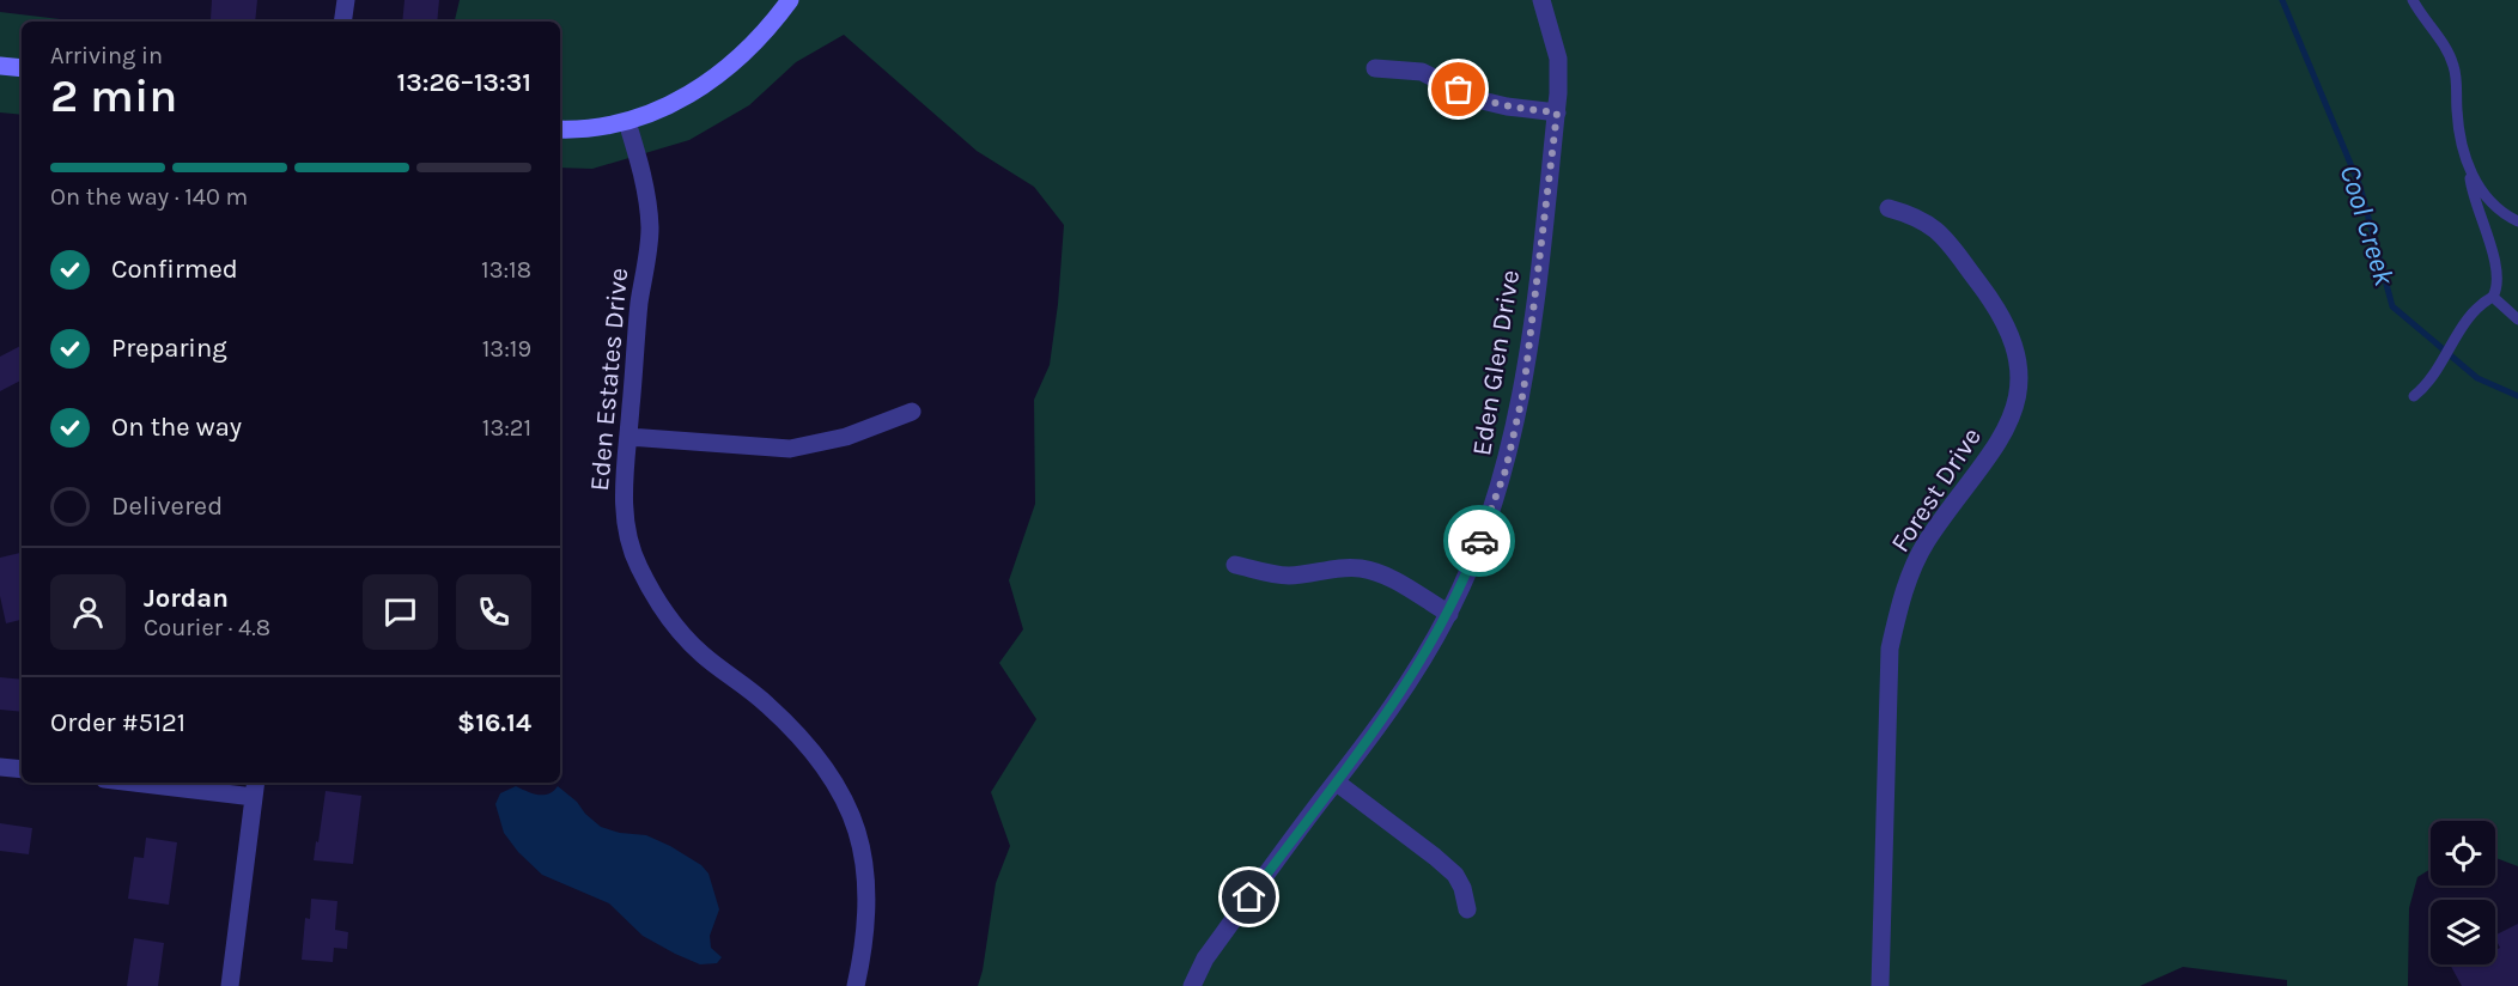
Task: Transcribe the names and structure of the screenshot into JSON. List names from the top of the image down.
{
  "streets": {
    "street": ["Eden Glen Drive", "Eden Estates Drive", "Forest Drive"]
  },
  "water": ["Cool Creek"],
  "page": {
    "heading": ["2 min", "Arriving in", "13:26–13:31"],
    "panel": [
      "Jordan",
      "Courier · 4.8",
      "Order #5121",
      "$16.14"
    ],
    "bar": "On the way · 140 m",
    "list": [
      ["Confirmed", "13:18"],
      ["Preparing", "13:19"],
      ["On the way", "13:21"],
      "Delivered"
    ]
  }
}
